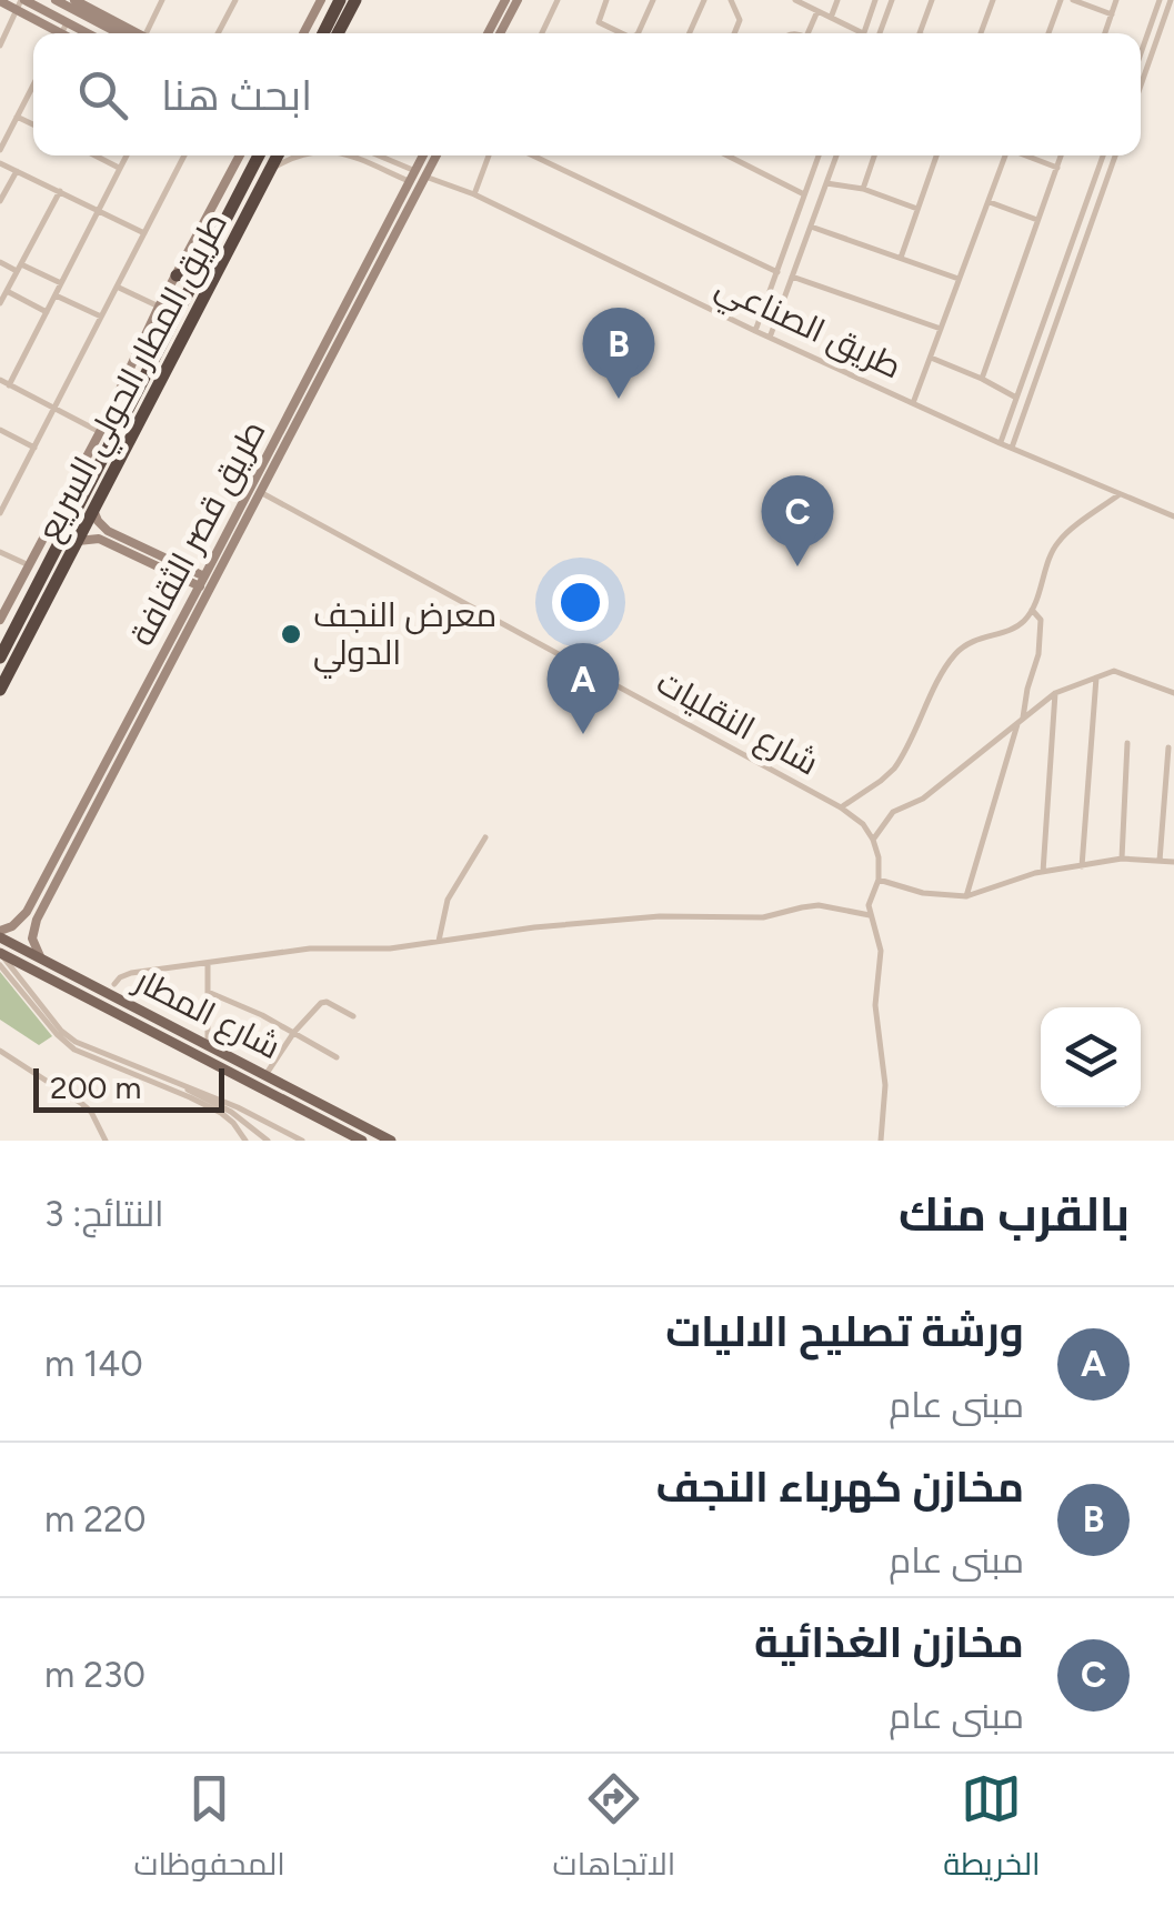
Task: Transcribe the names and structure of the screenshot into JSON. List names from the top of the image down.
{
  "streets": {
    "highway": ["طريق المطار الحولي السريع"],
    "main road": ["شارع المطار"],
    "street": ["طريق الصناعي", "طريق قصر الثقافة", "شارع النقليات"]
  },
  "crossings": [
    ["طريق الصناعي", "طريق قصر الثقافة"],
    ["طريق قصر الثقافة", "شارع النقليات"],
    ["طريق قصر الثقافة", "شارع المطار"]
  ],
  "places": ["معرض النجف الدولي"],
  "scale_bar": "200 m",
  "page": {
    "search": "ابحث هنا",
    "pins": ["B", "C", "A"],
    "scale": "200 m",
    "heading": ["بالقرب منك", "النتائج: 3"],
    "list": [
      {
        "mark": "A",
        "name": "ورشة تصليح الاليات",
        "note": "مبنى عام",
        "value": "140 m"
      },
      {
        "mark": "B",
        "name": "مخازن كهرباء النجف",
        "note": "مبنى عام",
        "value": "220 m"
      },
      {
        "mark": "C",
        "name": "مخازن الغذائية",
        "note": "مبنى عام",
        "value": "230 m"
      }
    ],
    "nav": ["الخريطة", "الاتجاهات", "المحفوظات"]
  }
}
